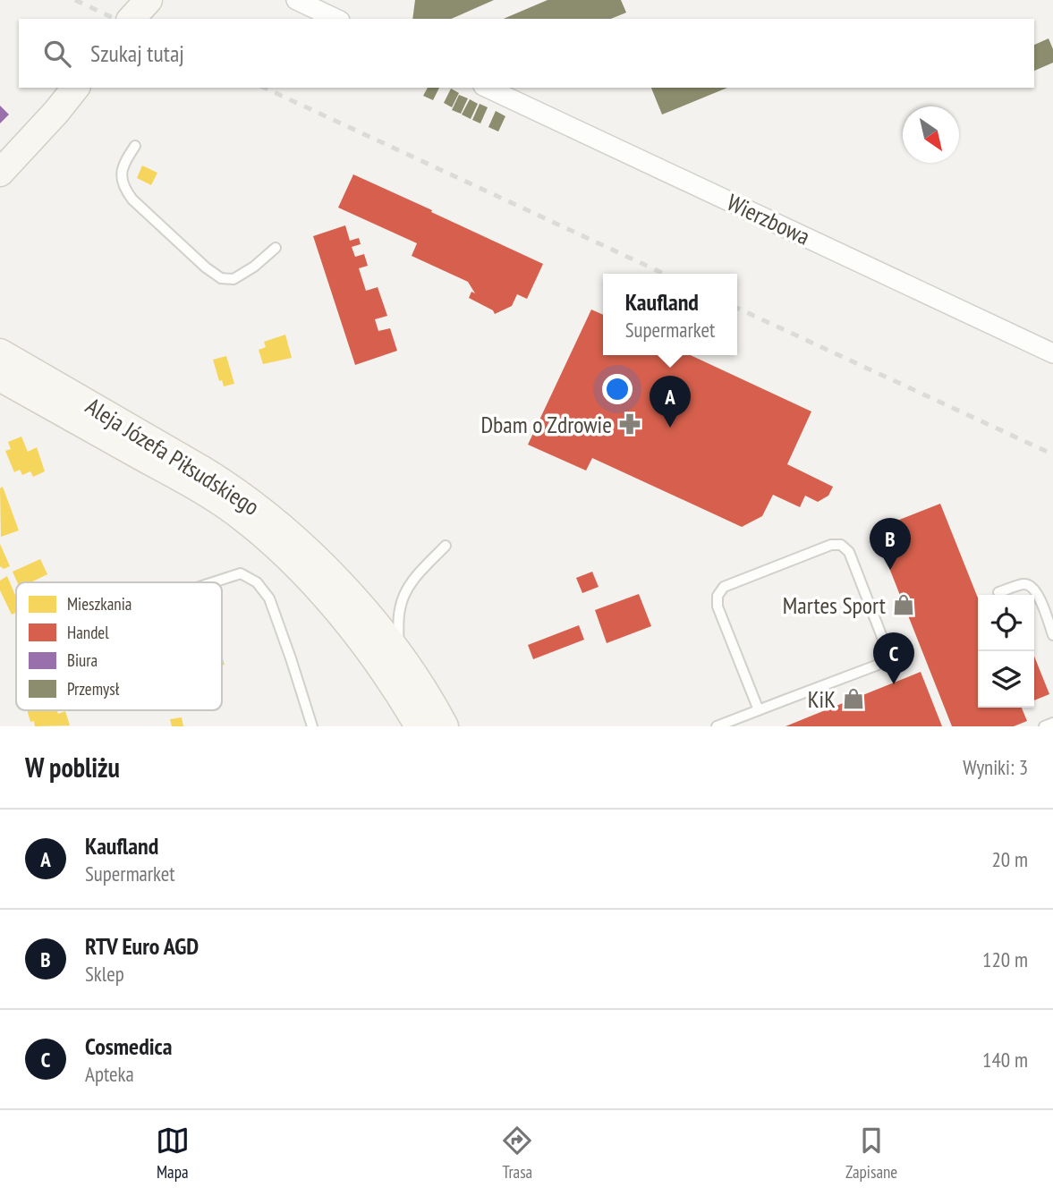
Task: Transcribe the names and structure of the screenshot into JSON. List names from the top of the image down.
{
  "streets": {
    "main road": ["Aleja Józefa Piłsudskiego"],
    "street": ["Wierzbowa"]
  },
  "places": {
    "pharmacy": ["Dbam o Zdrowie"],
    "shop": ["Martes Sport", "KiK"]
  },
  "legend": [
    "Mieszkania",
    "Handel",
    "Biura",
    "Przemysł"
  ],
  "north": "bottom right",
  "page": {
    "search": "Szukaj tutaj",
    "popup": ["Kaufland", "Supermarket"],
    "pins": ["A", "B", "C"],
    "heading": ["W pobliżu", "Wyniki: 3"],
    "list": [
      {
        "mark": "A",
        "name": "Kaufland",
        "note": "Supermarket",
        "value": "20 m"
      },
      {
        "mark": "B",
        "name": "RTV Euro AGD",
        "note": "Sklep",
        "value": "120 m"
      },
      {
        "mark": "C",
        "name": "Cosmedica",
        "note": "Apteka",
        "value": "140 m"
      }
    ],
    "nav": ["Mapa", "Trasa", "Zapisane"]
  }
}
